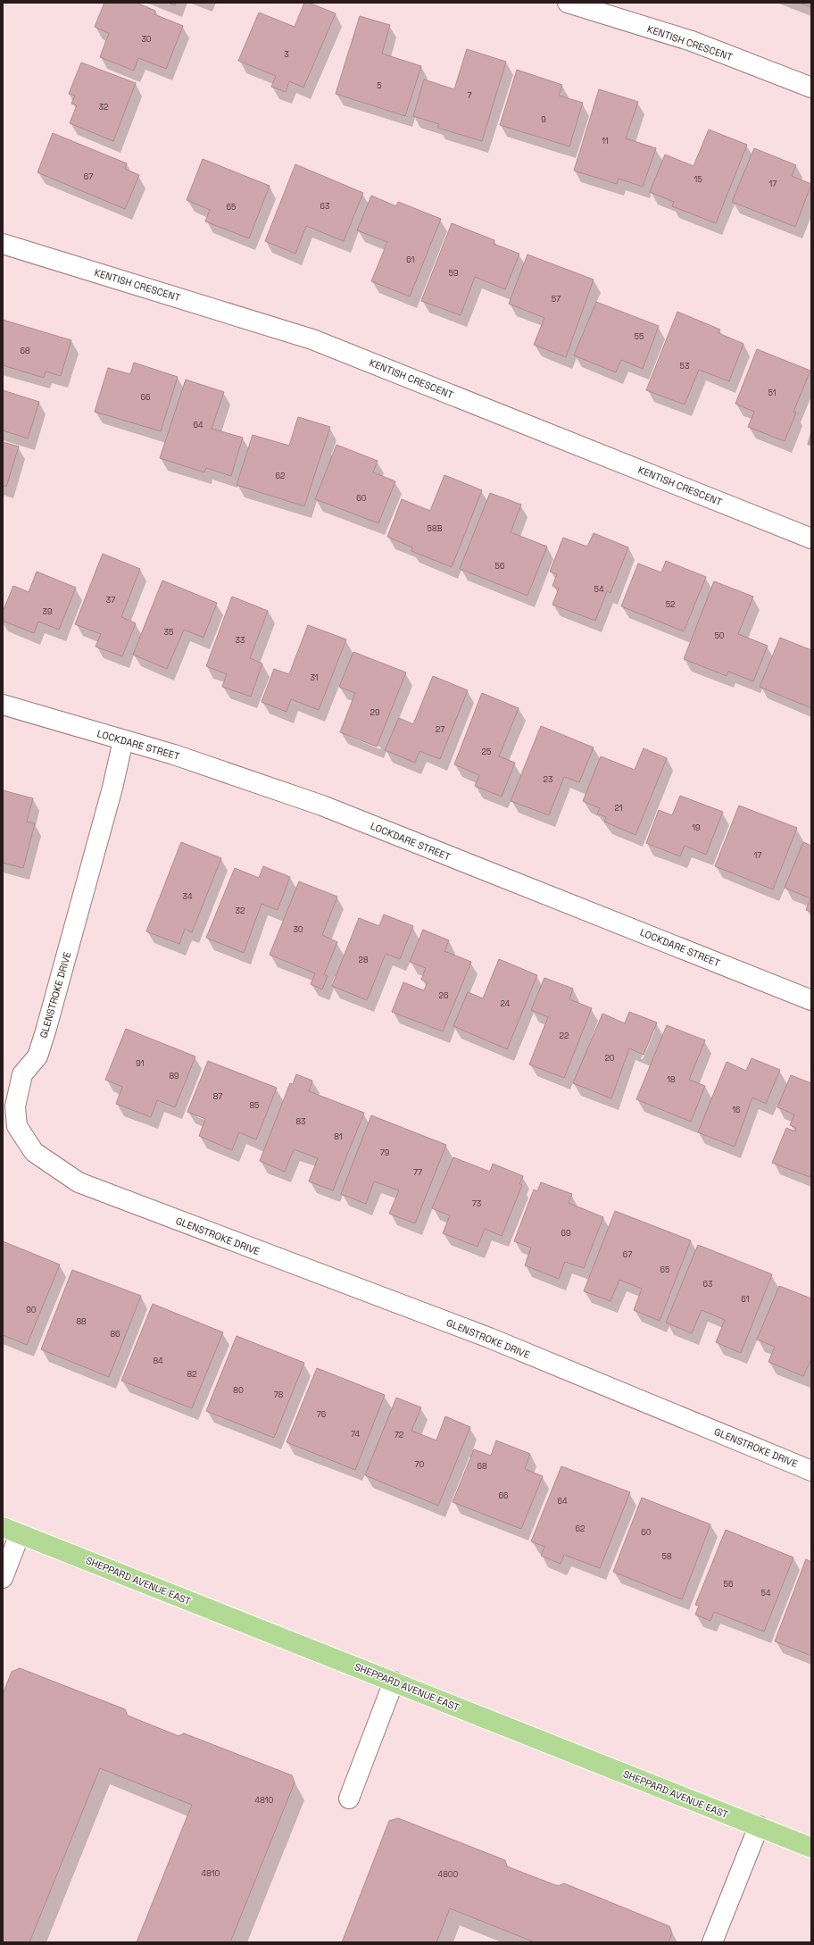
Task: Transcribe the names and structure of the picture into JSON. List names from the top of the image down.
{
  "streets": {
    "main road": ["SHEPPARD AVENUE EAST"],
    "street": ["KENTISH CRESCENT", "LOCKDARE STREET", "GLENSTROKE DRIVE"]
  },
  "crossings": [
    ["LOCKDARE STREET", "GLENSTROKE DRIVE"]
  ],
  "house_numbers": [
    "30",
    "3",
    "5",
    "7",
    "32",
    "9",
    "11",
    "67",
    "15",
    "17",
    "63",
    "65",
    "61",
    "59",
    "57",
    "55",
    "68",
    "53",
    "51",
    "66",
    "64",
    "62",
    "60",
    "58B",
    "56",
    "54",
    "37",
    "52",
    "39",
    "35",
    "50",
    "33",
    "31",
    "29",
    "27",
    "25",
    "23",
    "21",
    "19",
    "17",
    "34",
    "32",
    "30",
    "28",
    "26",
    "24",
    "22",
    "20",
    "91",
    "89",
    "18",
    "87",
    "85",
    "16",
    "83",
    "81",
    "79",
    "77",
    "73",
    "69",
    "67",
    "65",
    "63",
    "61",
    "90",
    "88",
    "86",
    "84",
    "82",
    "80",
    "78",
    "76",
    "74",
    "72",
    "70",
    "68",
    "66",
    "64",
    "62",
    "60",
    "58",
    "56",
    "54",
    "4810",
    "4810",
    "4800"
  ]
}
